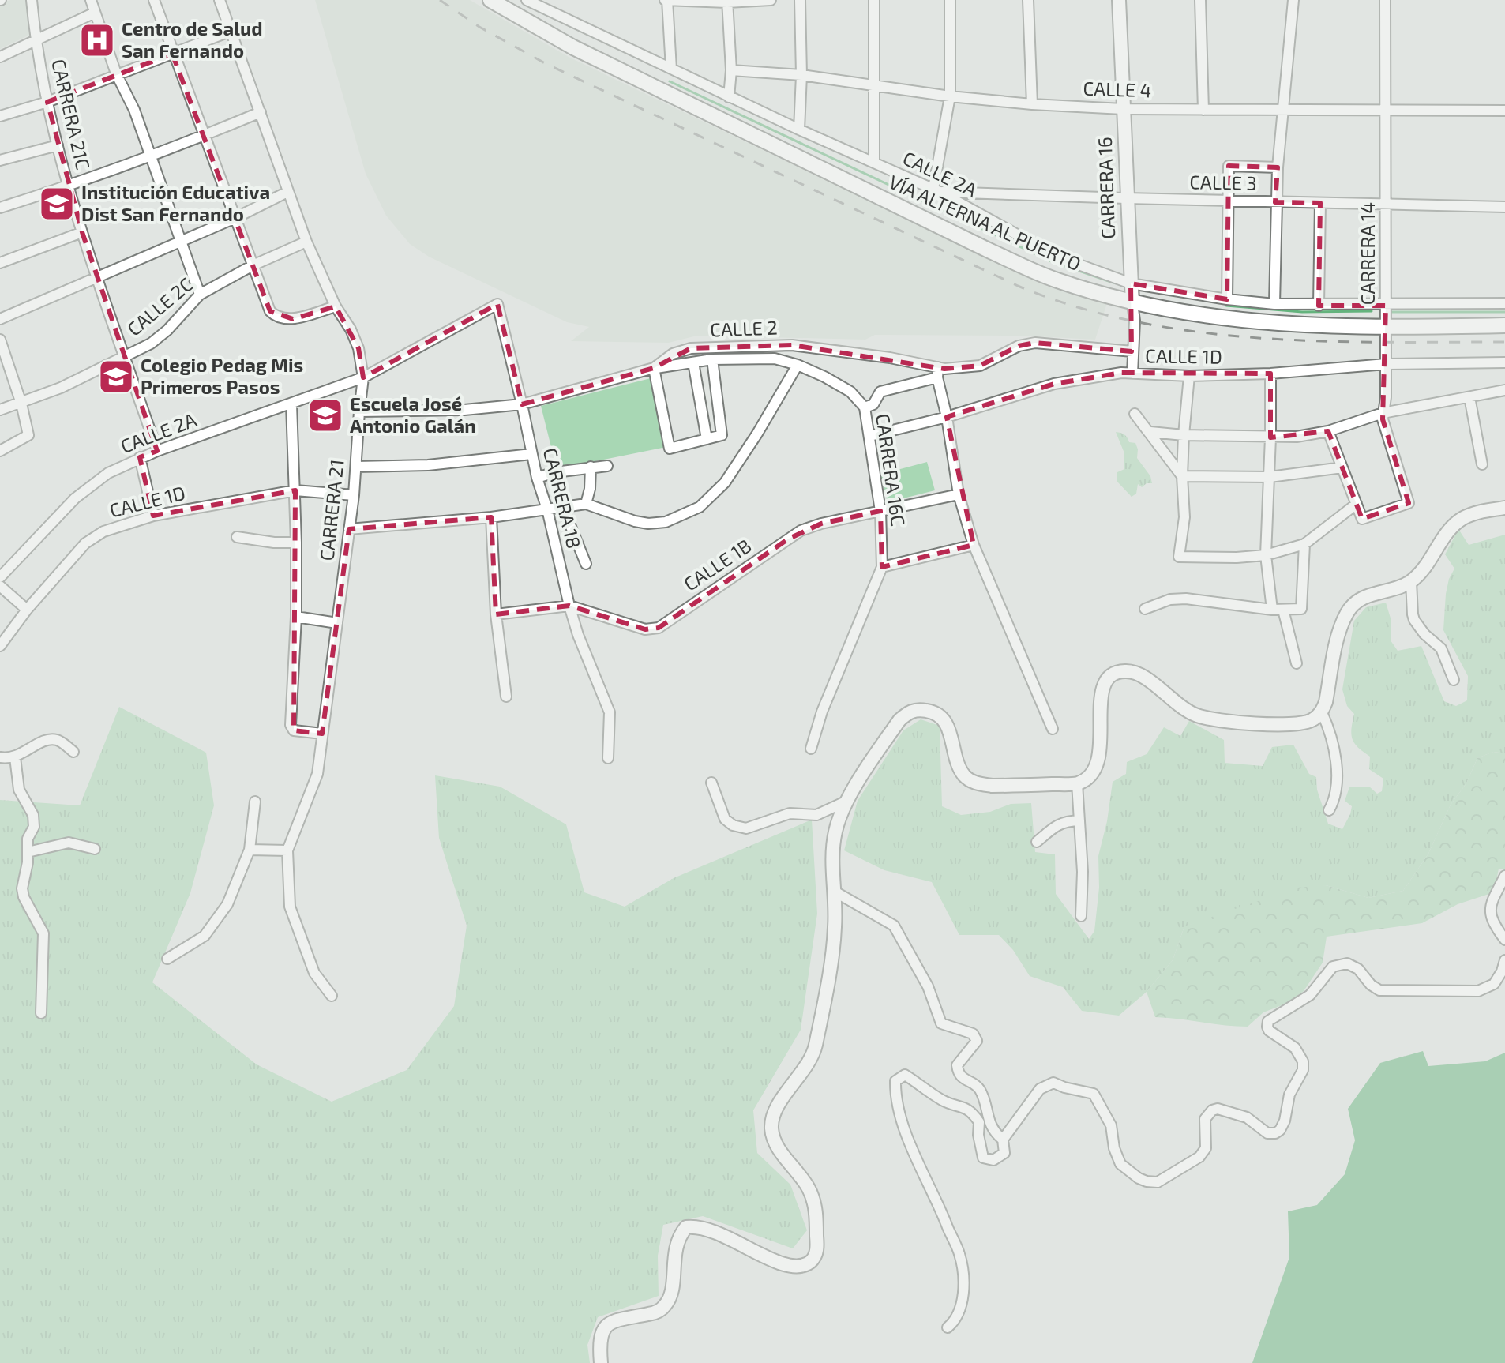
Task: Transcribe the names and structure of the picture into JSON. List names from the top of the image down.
{
  "streets": {
    "main road": ["VÍA ALTERNA AL PUERTO"],
    "street": [
      "CALLE 4",
      "CARRERA 21C",
      "CALLE 2A",
      "CALLE 3",
      "CARRERA 16",
      "CARRERA 14",
      "CALLE 2C",
      "CALLE 2",
      "CALLE 1D",
      "CARRERA 16C",
      "CARRERA 18",
      "CARRERA 21",
      "CALLE 1B"
    ]
  },
  "crossings": [
    ["CALLE 4", "CARRERA 16"],
    ["CALLE 4", "CARRERA 14"],
    ["CARRERA 21C", "CALLE 2A"],
    ["CARRERA 21C", "CALLE 2C"],
    ["CALLE 2A", "CALLE 3"],
    ["CALLE 2A", "CARRERA 16"],
    ["CALLE 2A", "VÍA ALTERNA AL PUERTO"],
    ["CALLE 2A", "CARRERA 14"],
    ["CALLE 2A", "CARRERA 18"],
    ["CALLE 2A", "CARRERA 21"],
    ["CALLE 3", "CARRERA 16"],
    ["CALLE 3", "CARRERA 14"],
    ["CARRERA 16", "VÍA ALTERNA AL PUERTO"],
    ["CARRERA 16", "CALLE 2"],
    ["CARRERA 16", "CALLE 1D"],
    ["VÍA ALTERNA AL PUERTO", "CARRERA 14"],
    ["CARRERA 14", "CALLE 1D"],
    ["CALLE 2C", "CARRERA 21"],
    ["CALLE 2", "CARRERA 16C"],
    ["CALLE 2", "CARRERA 18"],
    ["CALLE 2", "CARRERA 21"],
    ["CALLE 1D", "CARRERA 16C"],
    ["CALLE 1D", "CARRERA 21"],
    ["CARRERA 16C", "CALLE 1B"],
    ["CARRERA 18", "CALLE 1B"]
  ],
  "places": {
    "hospital": ["Centro de Salud San Fernando"],
    "school or university": ["Institución Educativa Dist San Fernando", "Colegio Pedag Mis Primeros Pasos", "Escuela José Antonio Galán"]
  }
}
